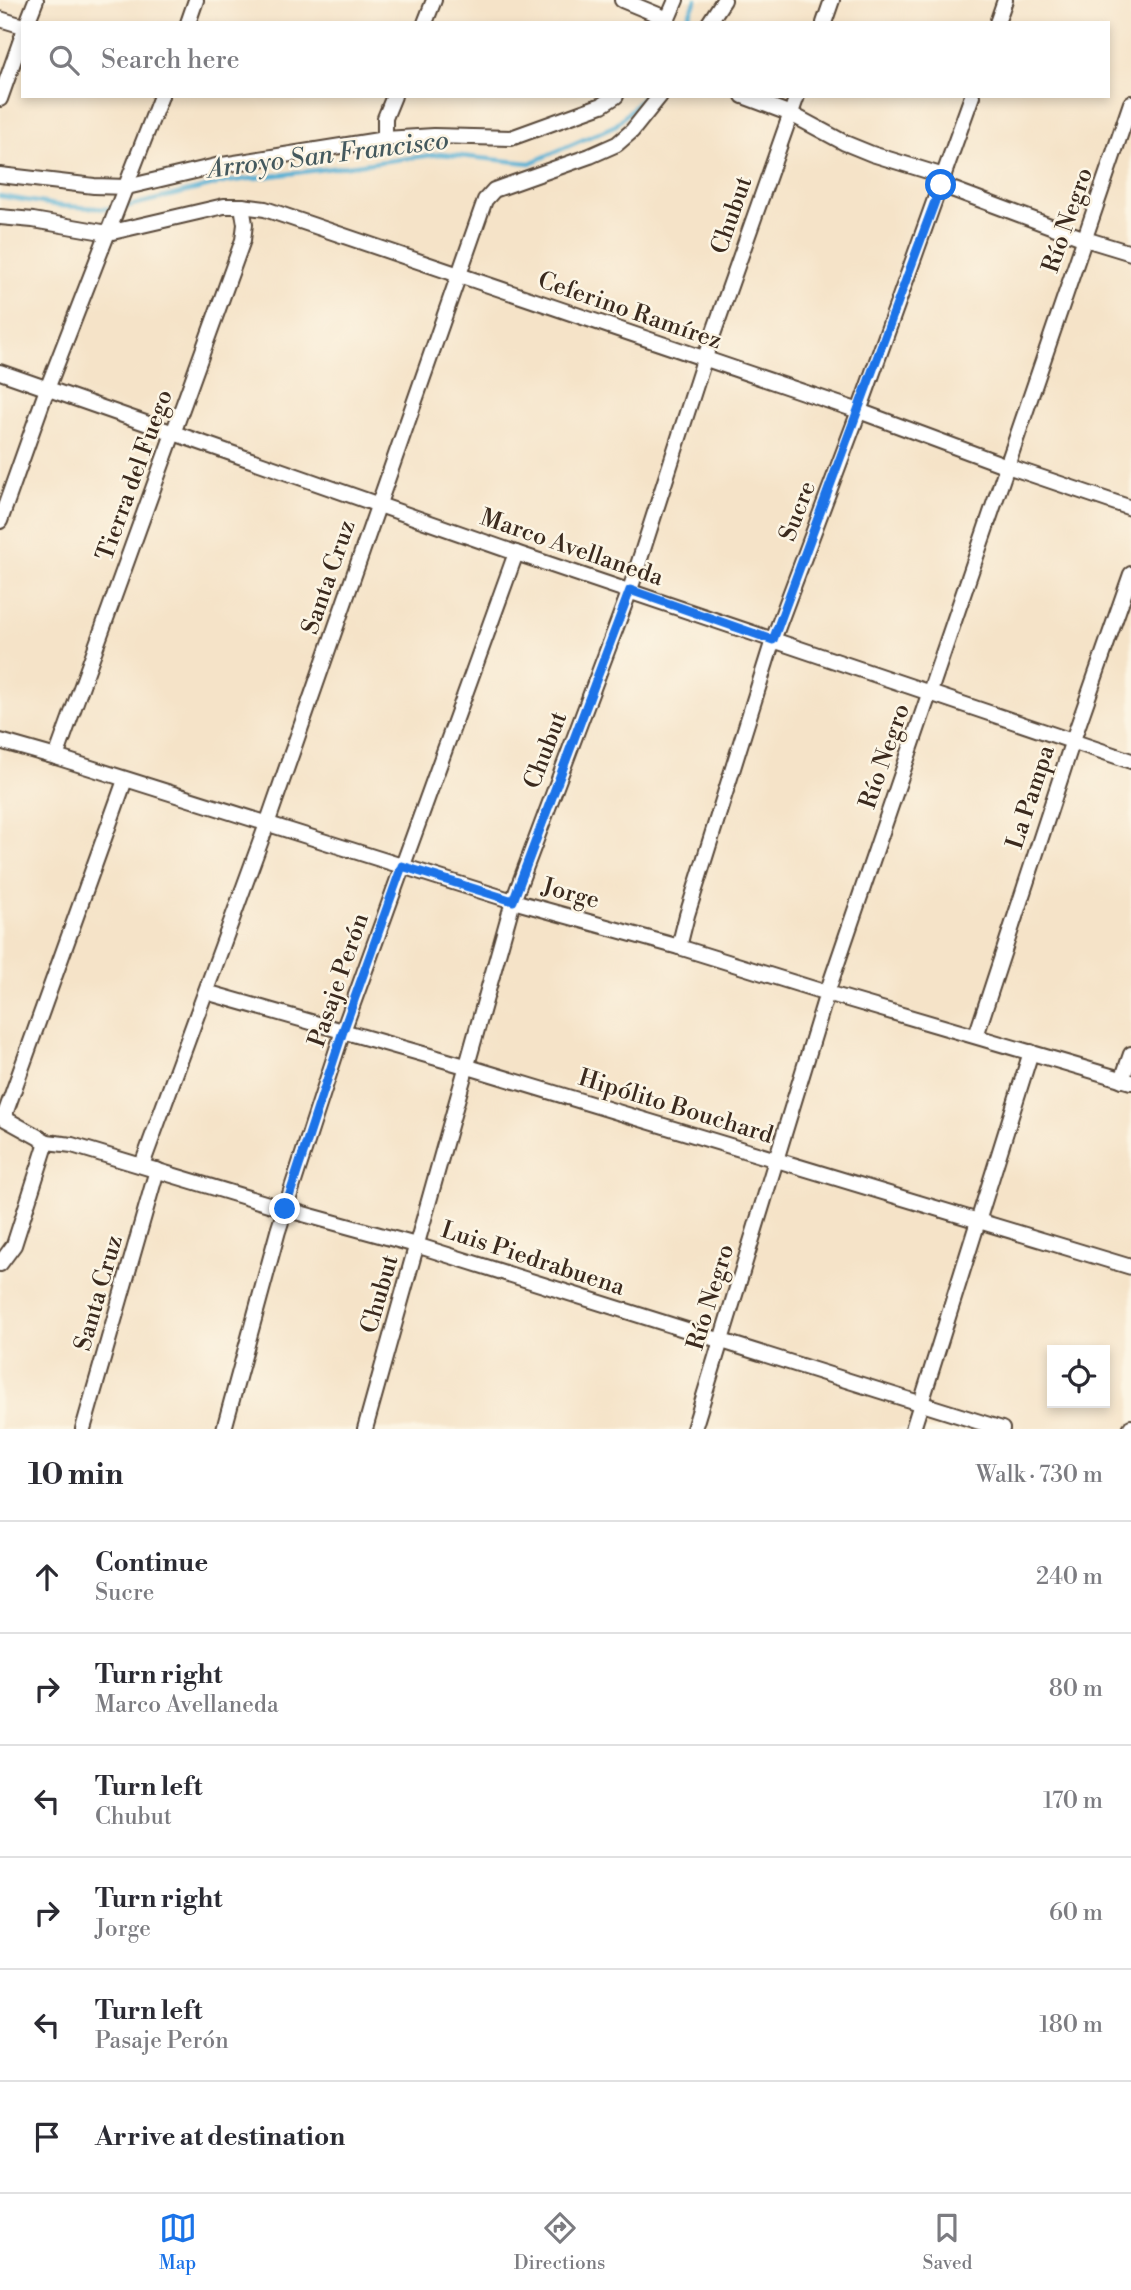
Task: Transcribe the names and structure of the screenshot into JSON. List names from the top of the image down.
{
  "streets": {
    "street": [
      "Chubut",
      "Río Negro",
      "Ceferino Ramírez",
      "Tierra del Fuego",
      "Sucre",
      "Marco Avellaneda",
      "Santa Cruz",
      "La Pampa",
      "Jorge",
      "Pasaje Perón",
      "Hipólito Bouchard",
      "Luis Piedrabuena"
    ]
  },
  "crossings": [
    ["Chubut", "Ceferino Ramírez"],
    ["Chubut", "Marco Avellaneda"],
    ["Chubut", "Jorge"],
    ["Chubut", "Hipólito Bouchard"],
    ["Chubut", "Luis Piedrabuena"],
    ["Río Negro", "Ceferino Ramírez"],
    ["Río Negro", "Marco Avellaneda"],
    ["Río Negro", "Jorge"],
    ["Río Negro", "Hipólito Bouchard"],
    ["Río Negro", "Luis Piedrabuena"],
    ["Ceferino Ramírez", "Tierra del Fuego"],
    ["Ceferino Ramírez", "Sucre"],
    ["Ceferino Ramírez", "Santa Cruz"],
    ["Tierra del Fuego", "Marco Avellaneda"],
    ["Tierra del Fuego", "Jorge"],
    ["Sucre", "Marco Avellaneda"],
    ["Sucre", "Jorge"],
    ["Marco Avellaneda", "Santa Cruz"],
    ["Marco Avellaneda", "La Pampa"],
    ["Marco Avellaneda", "Pasaje Perón"],
    ["Santa Cruz", "Jorge"],
    ["Santa Cruz", "Hipólito Bouchard"],
    ["Santa Cruz", "Luis Piedrabuena"],
    ["La Pampa", "Jorge"],
    ["Jorge", "Pasaje Perón"],
    ["Pasaje Perón", "Hipólito Bouchard"],
    ["Pasaje Perón", "Luis Piedrabuena"]
  ],
  "water": ["Arroyo San Francisco"],
  "page": {
    "search": "Search here",
    "heading": ["10 min", "Walk · 730 m"],
    "list": [
      ["Continue", "Sucre", "240 m"],
      ["Turn right", "Marco Avellaneda", "80 m"],
      ["Turn left", "Chubut", "170 m"],
      ["Turn right", "Jorge", "60 m"],
      ["Turn left", "Pasaje Perón", "180 m"],
      "Arrive at destination"
    ],
    "nav": ["Map", "Directions", "Saved"]
  }
}
